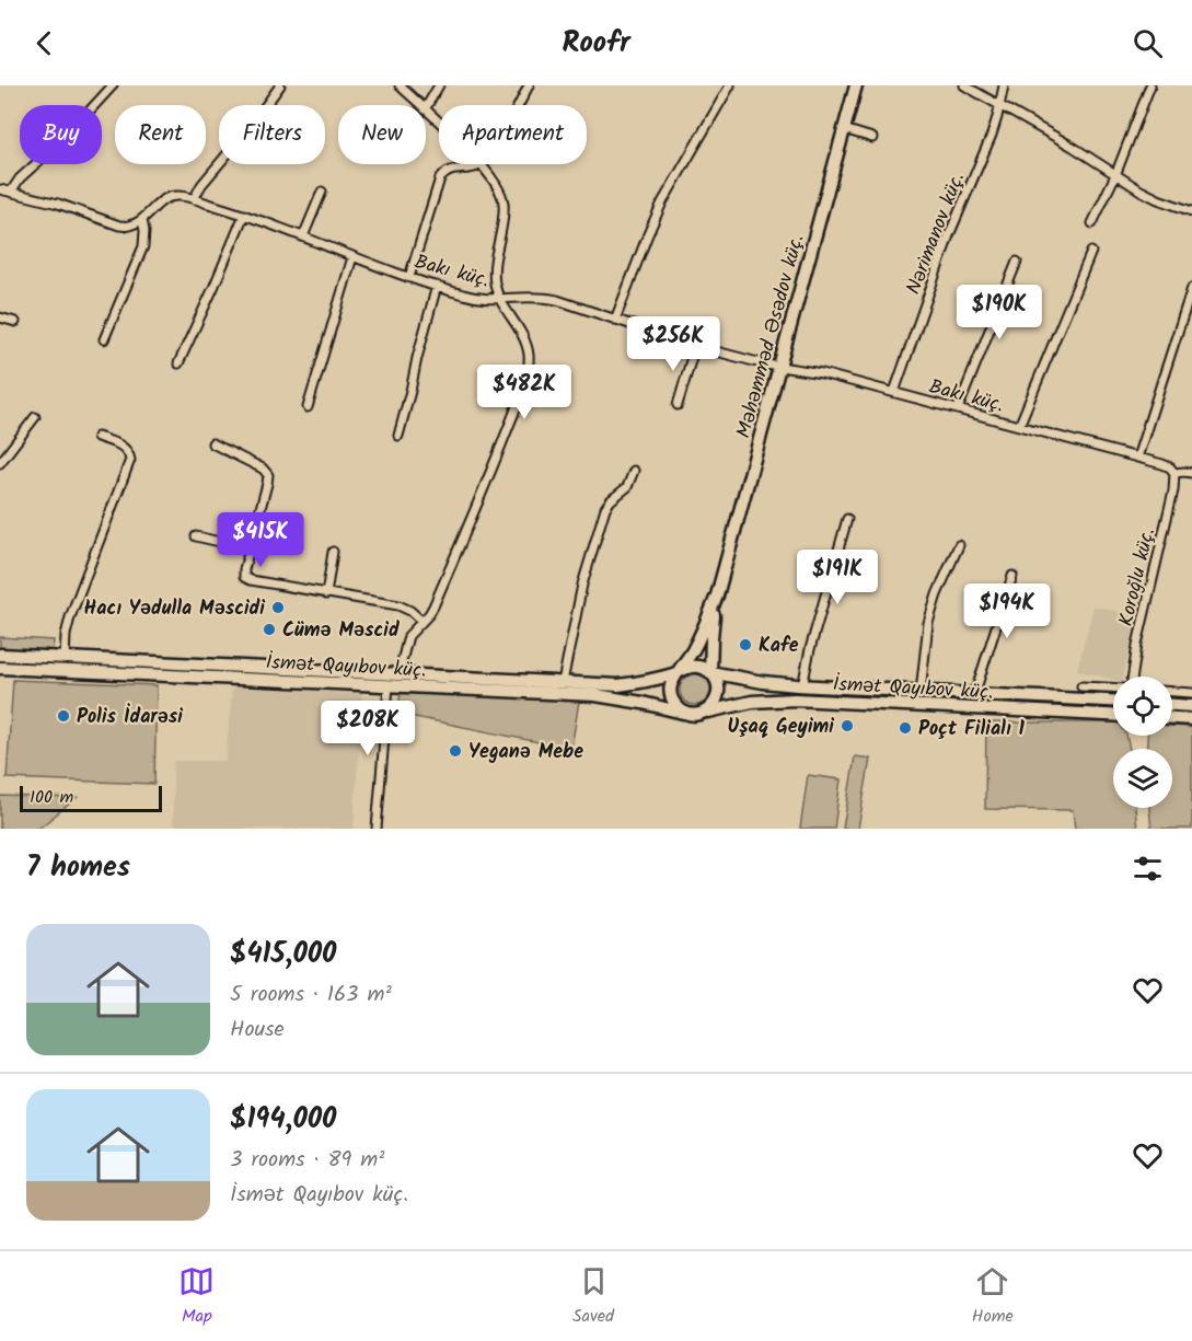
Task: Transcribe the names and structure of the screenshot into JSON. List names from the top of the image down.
{
  "streets": {
    "main road": ["Məhəmməd Əsədov küç.", "İsmət Qayıbov küç."],
    "street": ["Nərimanov küç.", "Bakı küç.", "Koroğlu küç."]
  },
  "crossings": [
    ["Nərimanov küç.", "Bakı küç."],
    ["Bakı küç.", "Məhəmməd Əsədov küç."],
    ["Bakı küç.", "Koroğlu küç."],
    ["Bakı küç.", "İsmət Qayıbov küç."]
  ],
  "places": [
    "Hacı Yədulla Məscidi",
    "Cümə Məscid",
    "Kafe",
    "Polis İdarəsi",
    "Uşaq Geyimi",
    "Poçt Filialı 1",
    "Yeganə Mebe"
  ],
  "scale_bar": "100 m",
  "page": {
    "header": "Roofr",
    "chip": [
      "Buy",
      "Rent",
      "Filters",
      "New",
      "Apartment"
    ],
    "price": [
      "$190K",
      "$256K",
      "$482K",
      "$415K",
      "$191K",
      "$194K",
      "$208K"
    ],
    "scale": "100 m",
    "heading": "7 homes",
    "list": [
      {
        "name": "$415,000",
        "note": "5 rooms · 163 m² · House"
      },
      {
        "name": "$194,000",
        "note": "3 rooms · 89 m² · İsmət Qayıbov küç."
      }
    ],
    "tabs": ["Map", "Saved", "Home"]
  }
}
